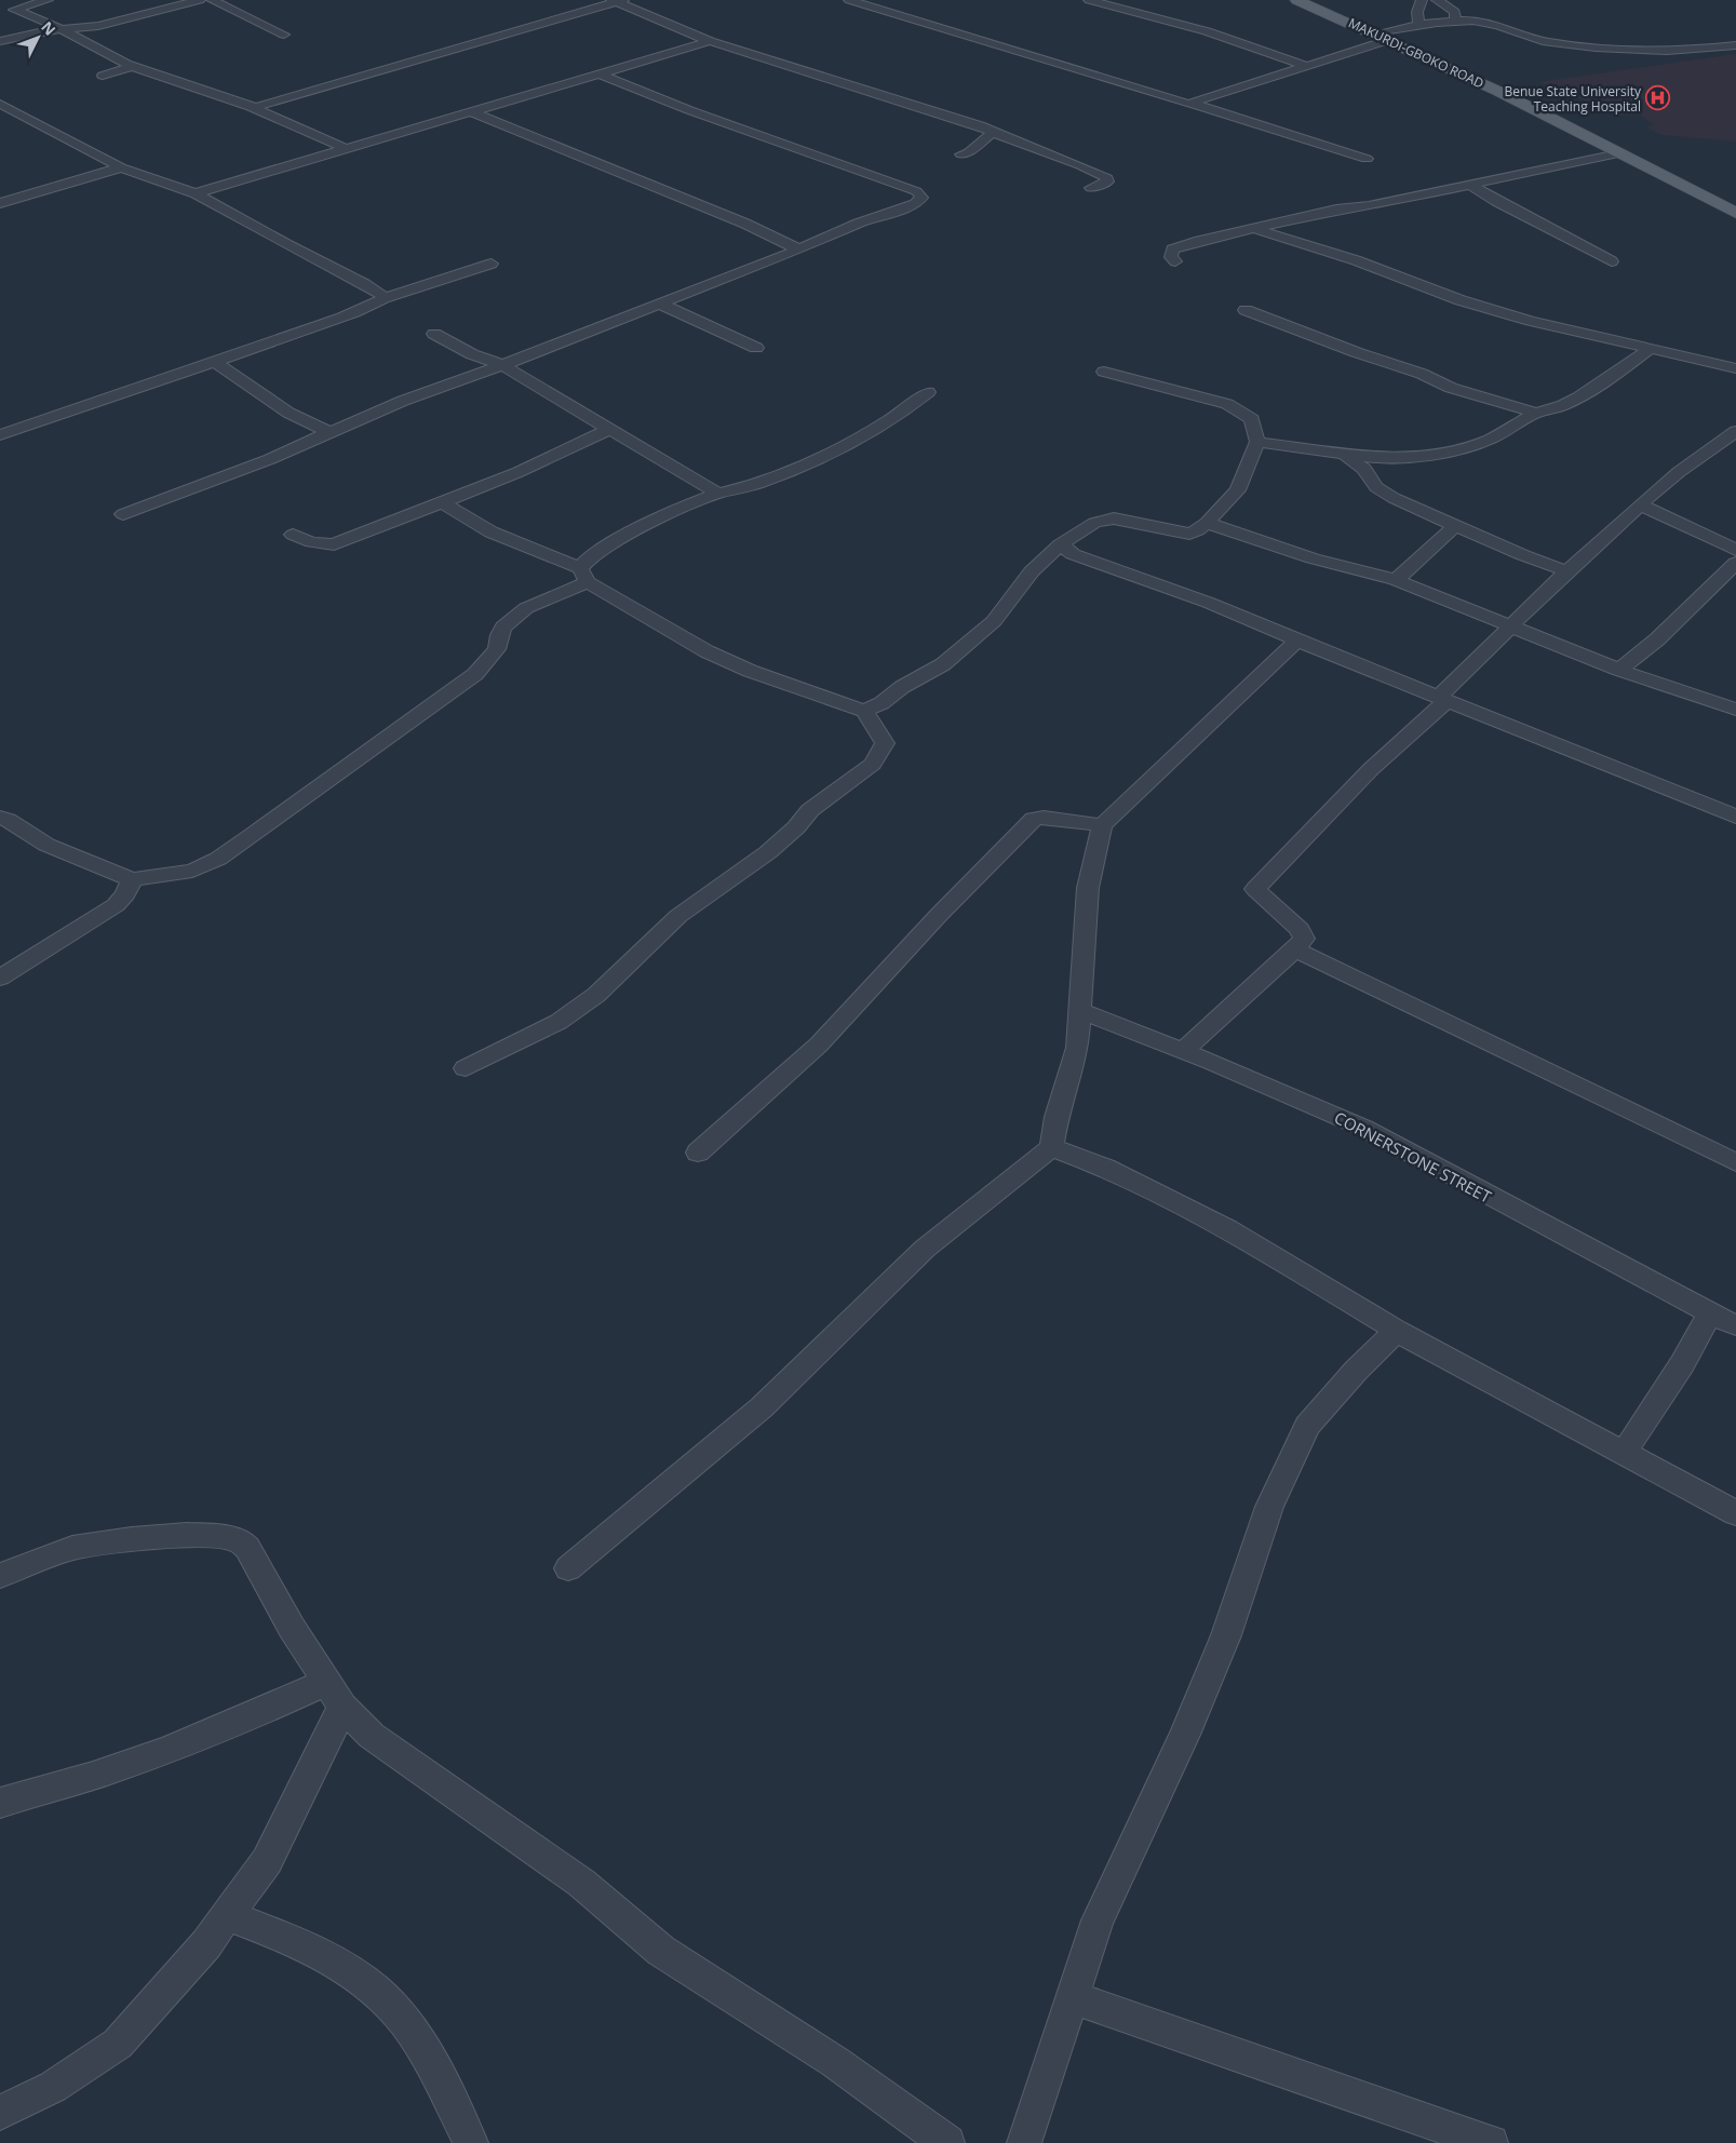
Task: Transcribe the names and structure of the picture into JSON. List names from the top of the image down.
{
  "streets": {
    "main road": ["MAKURDI-GBOKO ROAD"],
    "street": ["CORNERSTONE STREET"]
  },
  "places": {
    "hospital": ["Benue State University Teaching Hospital"]
  },
  "north": "top right"
}
